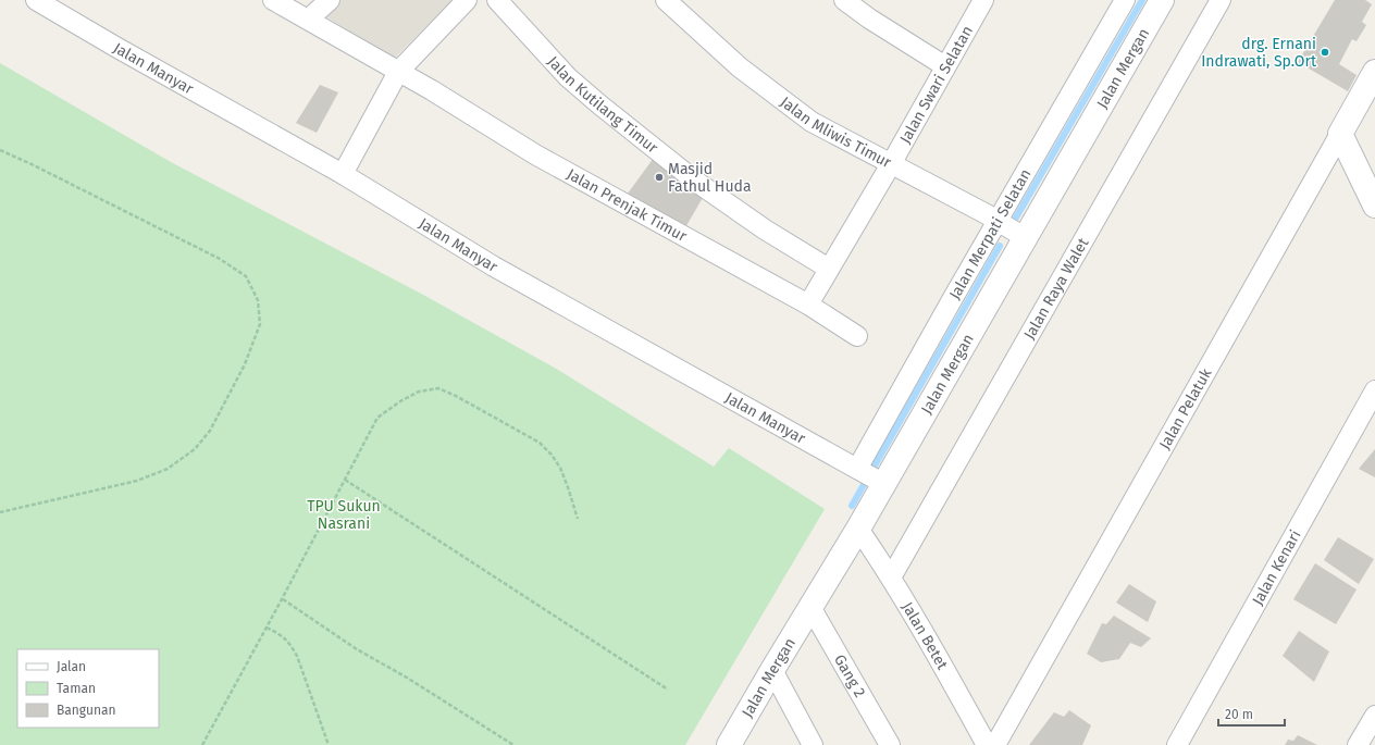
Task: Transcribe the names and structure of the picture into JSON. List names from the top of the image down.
{
  "streets": {
    "street": [
      "Jalan Manyar",
      "Jalan Mergan",
      "Jalan Swari Selatan",
      "Jalan Kutilang Timur",
      "Jalan Mliwis Timur",
      "Jalan Prenjak Timur",
      "Jalan Merpati Selatan",
      "Jalan Raya Walet",
      "Jalan Pelatuk",
      "Jalan Kenari",
      "Jalan Betet",
      "Gang 2"
    ]
  },
  "crossings": [
    ["Jalan Manyar", "Jalan Mergan"],
    ["Jalan Manyar", "Jalan Merpati Selatan"],
    ["Jalan Mergan", "Jalan Mliwis Timur"],
    ["Jalan Mergan", "Jalan Merpati Selatan"],
    ["Jalan Mergan", "Jalan Betet"],
    ["Jalan Mergan", "Gang 2"],
    ["Jalan Swari Selatan", "Jalan Kutilang Timur"],
    ["Jalan Swari Selatan", "Jalan Mliwis Timur"],
    ["Jalan Swari Selatan", "Jalan Prenjak Timur"],
    ["Jalan Mliwis Timur", "Jalan Merpati Selatan"],
    ["Jalan Raya Walet", "Jalan Betet"]
  ],
  "parks": ["TPU Sukun Nasrani"],
  "places": ["drg. Ernani Indrawati, Sp.Ort", "Masjid Fathul Huda"],
  "legend": ["Jalan", "Taman", "Bangunan"],
  "scale_bar": "20 m"
}
